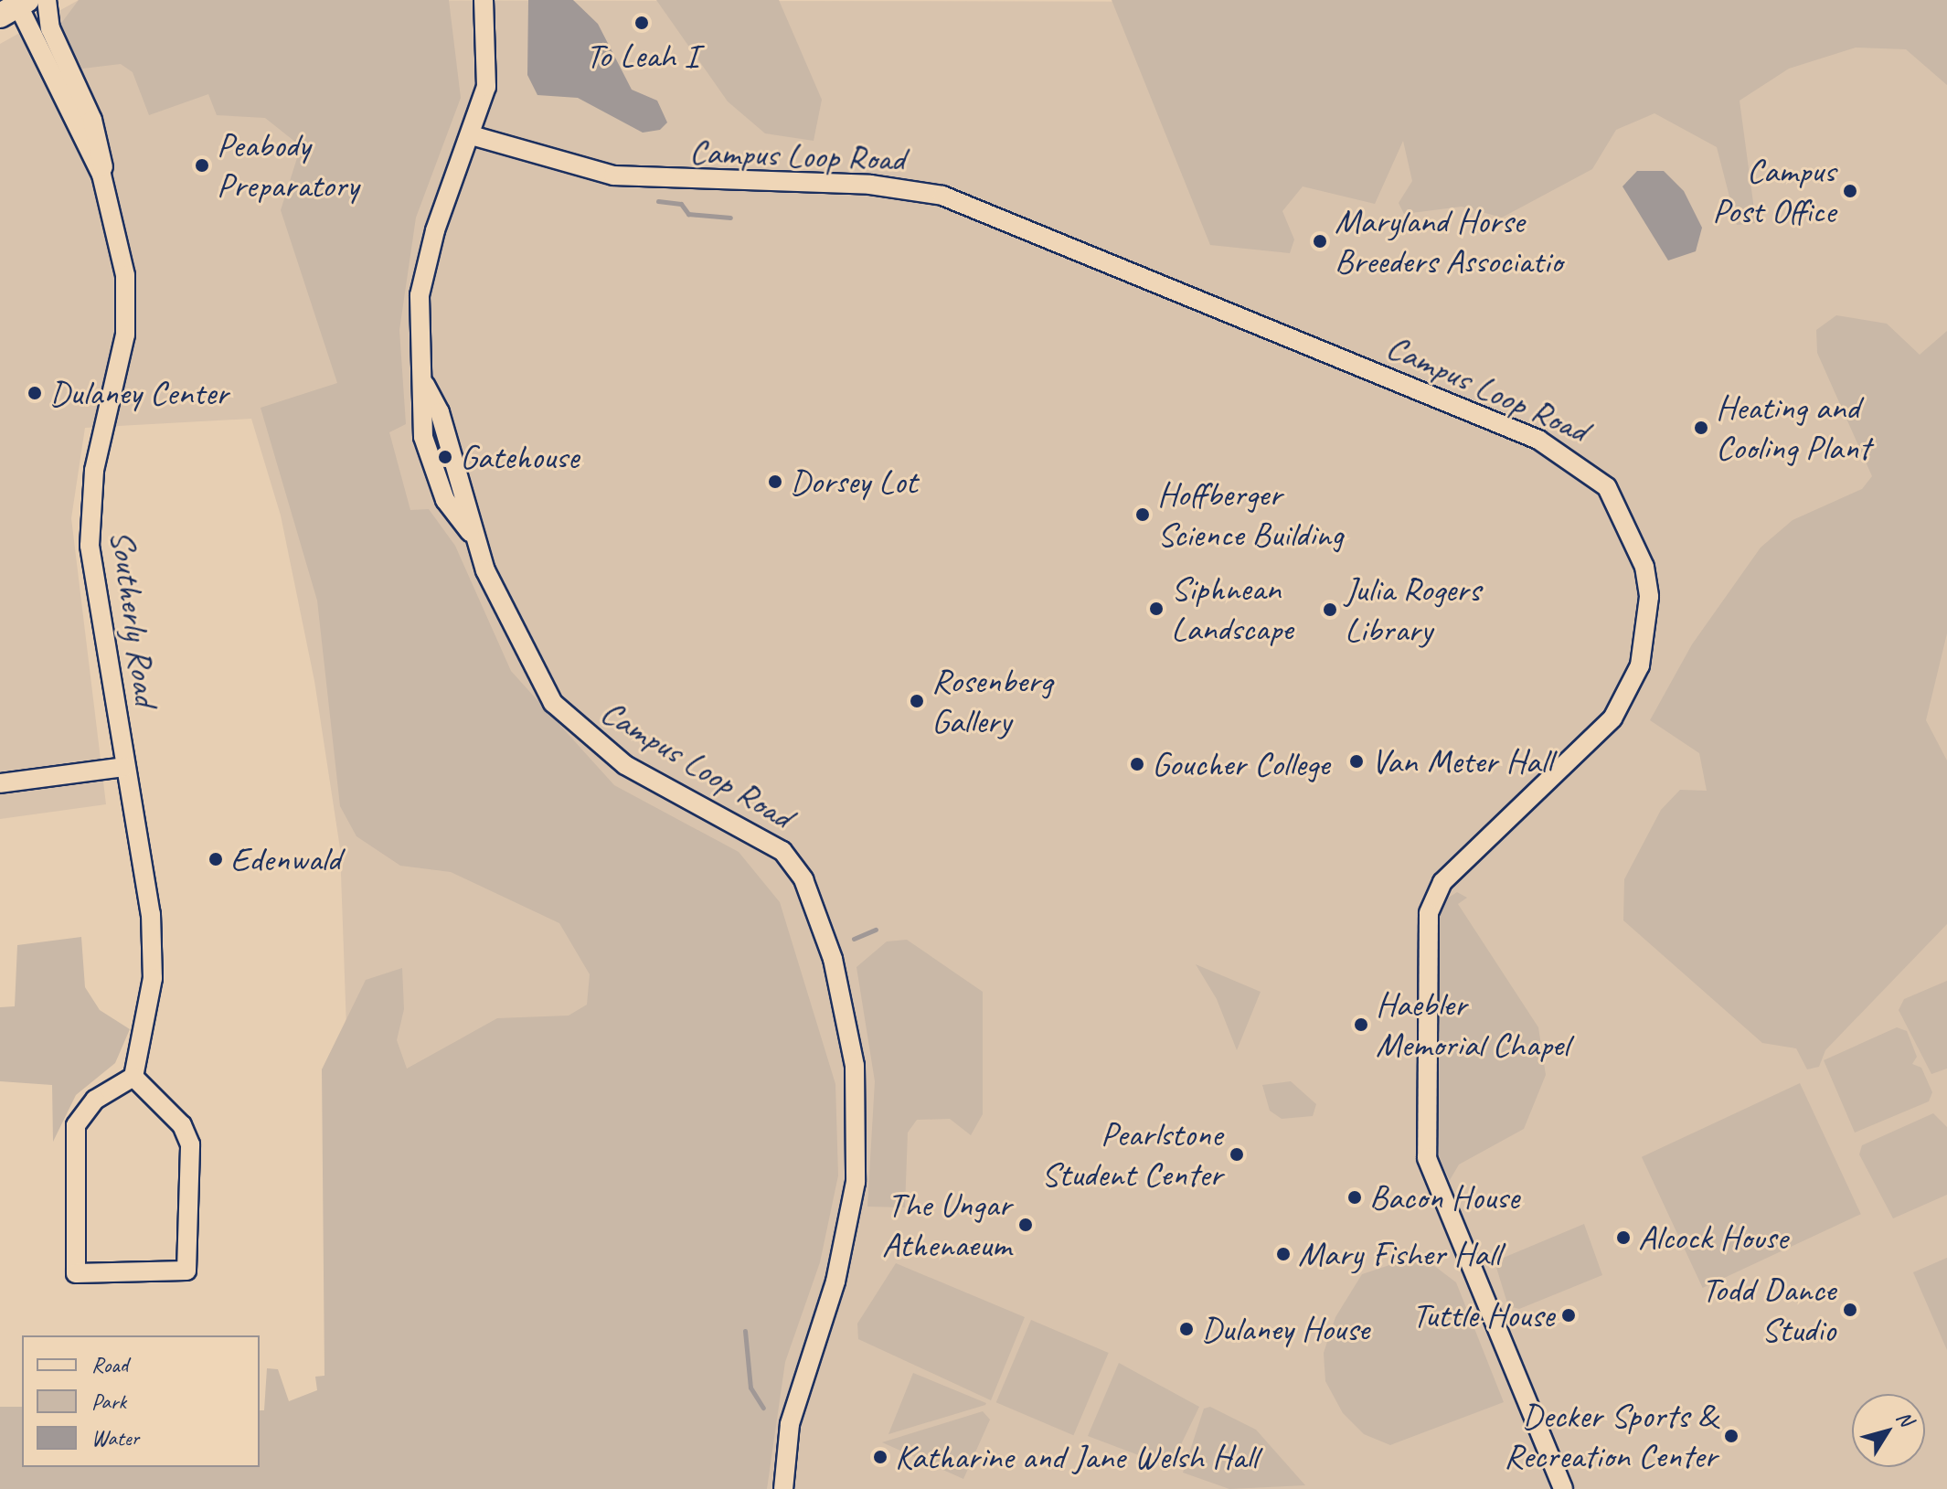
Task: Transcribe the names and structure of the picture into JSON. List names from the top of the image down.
{
  "streets": {
    "street": ["Campus Loop Road", "Southerly Road"]
  },
  "places": [
    "To Leah I",
    "Peabody Preparatory",
    "Campus Post Office",
    "Maryland Horse Breeders Associatio",
    "Dulaney Center",
    "Heating and Cooling Plant",
    "Gatehouse",
    "Dorsey Lot",
    "Hoffberger Science Building",
    "Siphnean Landscape",
    "Julia Rogers Library",
    "Rosenberg Gallery",
    "Van Meter Hall",
    "Goucher College",
    "Edenwald",
    "Haebler Memorial Chapel",
    "Pearlstone Student Center",
    "Bacon House",
    "The Ungar Athenaeum",
    "Alcock House",
    "Mary Fisher Hall",
    "Todd Dance Studio",
    "Tuttle House",
    "Dulaney House",
    "Decker Sports & Recreation Center",
    "Katharine and Jane Welsh Hall"
  ],
  "legend": ["Road", "Park", "Water"],
  "north": "top right"
}
